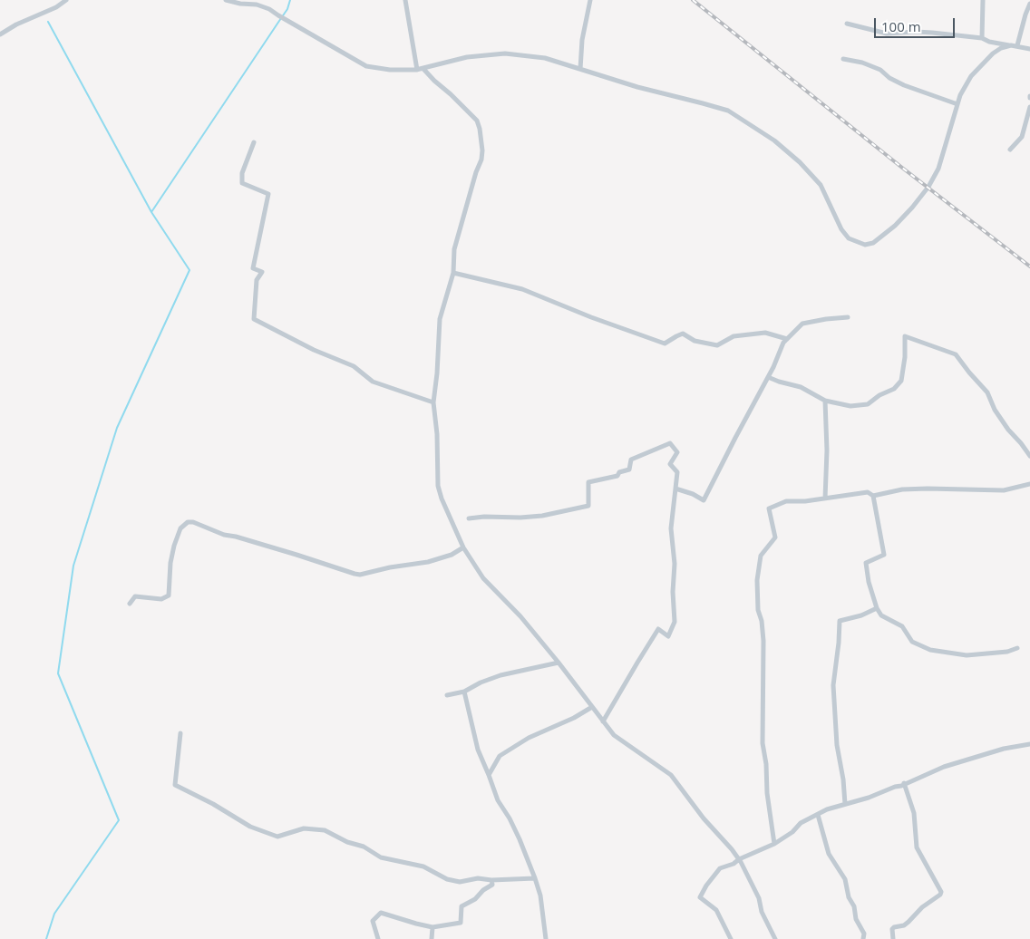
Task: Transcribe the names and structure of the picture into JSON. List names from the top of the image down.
{
  "scale_bar": "100 m"
}
